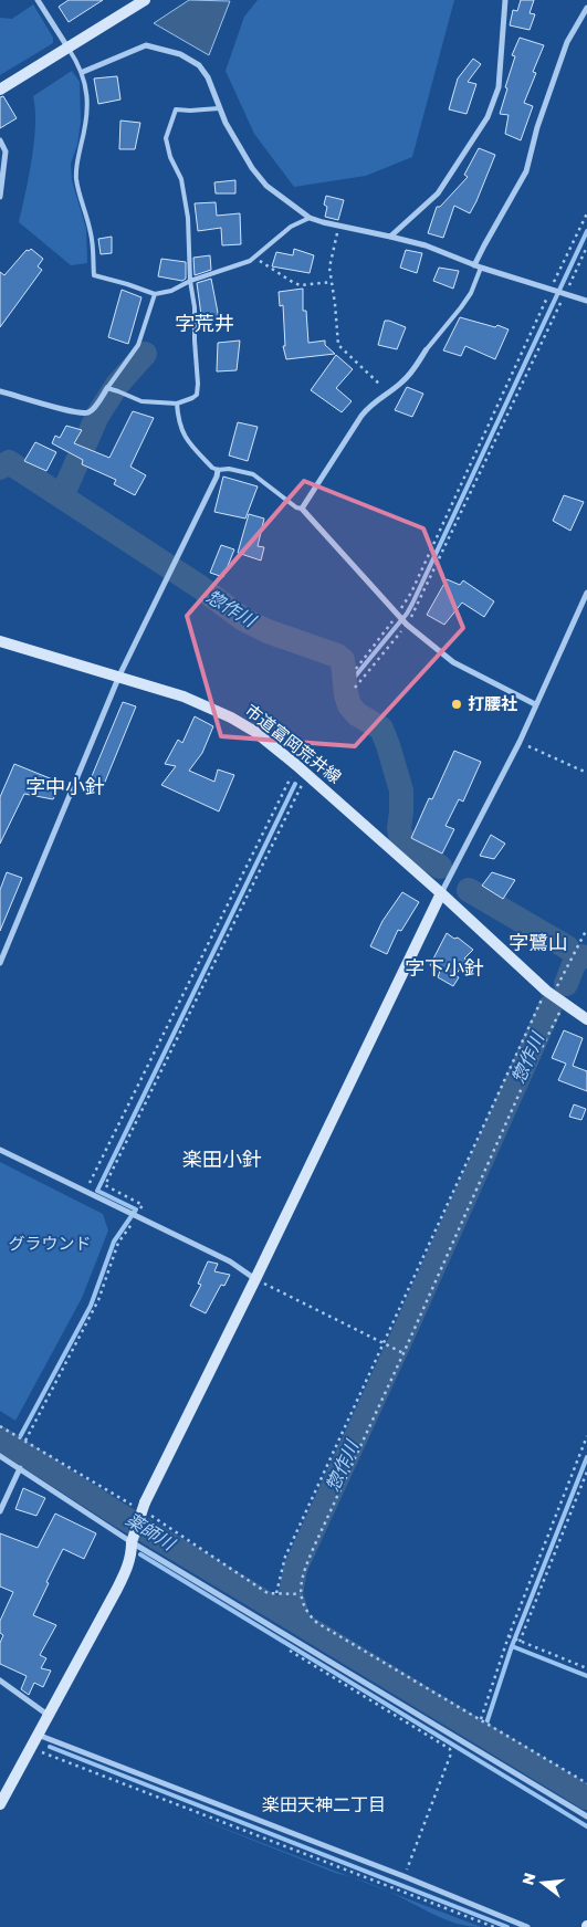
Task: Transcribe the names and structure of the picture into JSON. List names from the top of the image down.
{
  "streets": {
    "street": ["市道富岡荒井線"]
  },
  "districts": [
    "字荒井",
    "字中小針",
    "字鷺山",
    "字下小針",
    "楽田小針",
    "楽田天神二丁目"
  ],
  "water": ["惣作川", "薬師川"],
  "parks": ["グラウンド"],
  "places": ["打腰社"],
  "north": "left"
}
